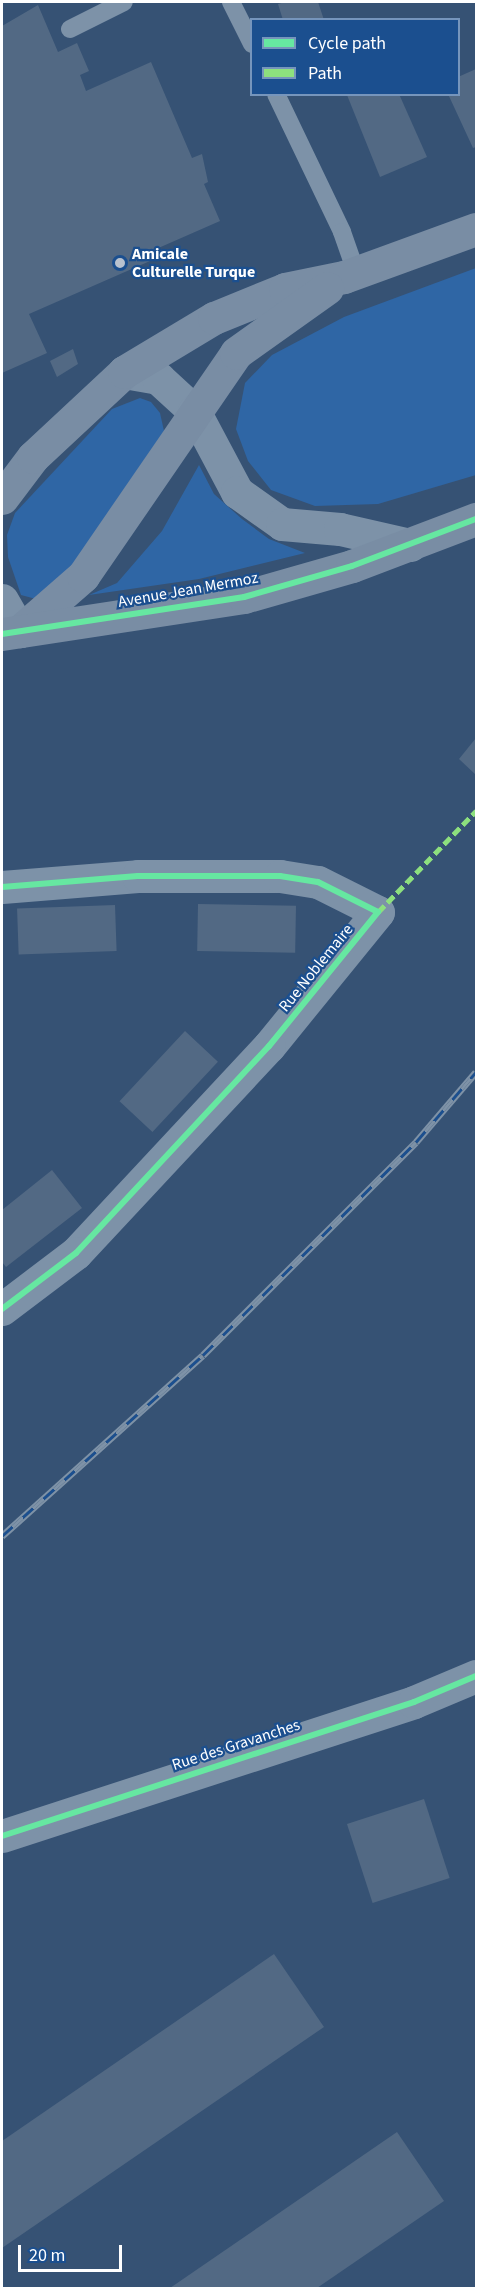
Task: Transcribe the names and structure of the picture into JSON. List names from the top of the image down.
{
  "streets": {
    "main road": ["Avenue Jean Mermoz"],
    "street": ["Rue Noblemaire", "Rue des Gravanches"]
  },
  "places": ["Amicale Culturelle Turque"],
  "legend": ["Cycle path", "Path"],
  "scale_bar": "20 m"
}
